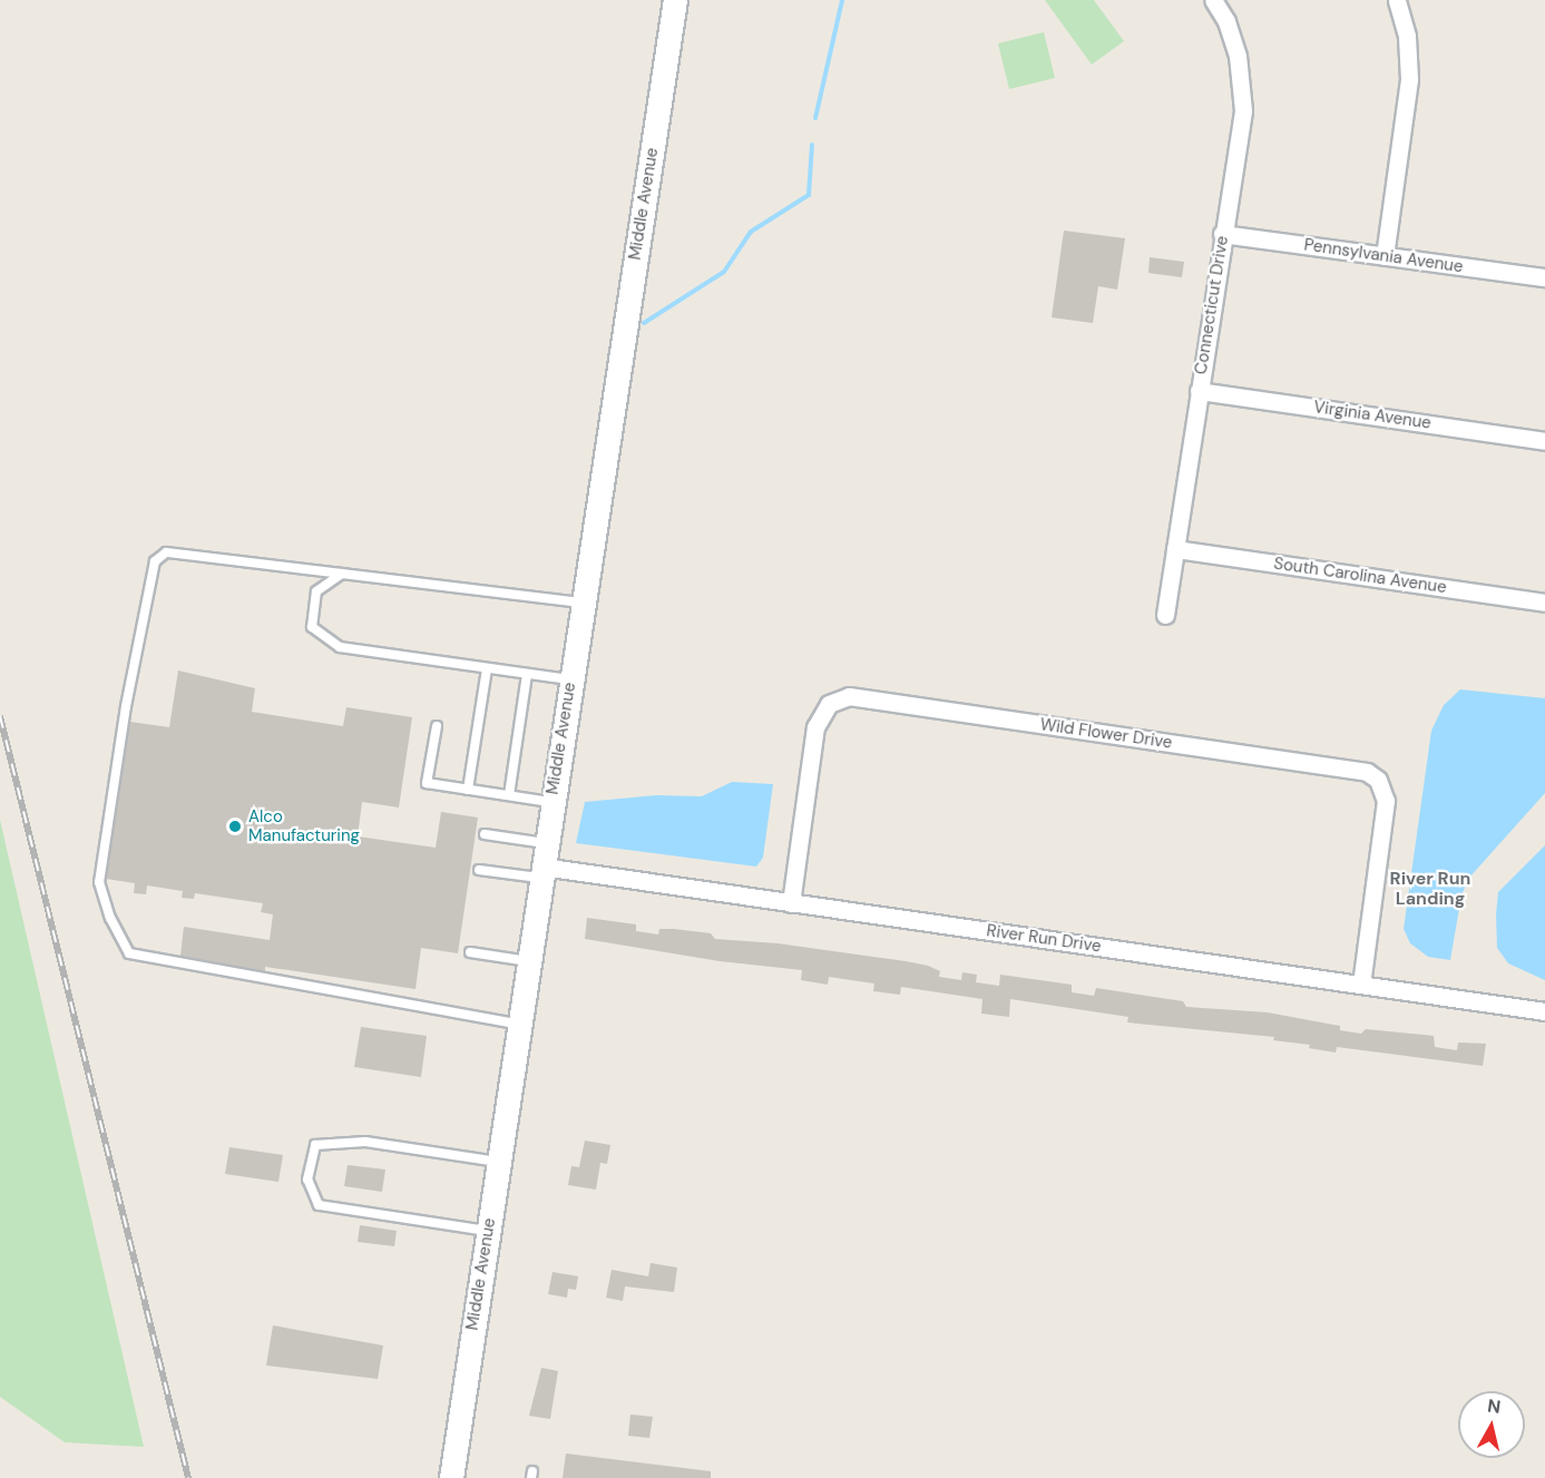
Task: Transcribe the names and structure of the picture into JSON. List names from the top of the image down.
{
  "streets": {
    "street": [
      "Middle Avenue",
      "Pennsylvania Avenue",
      "Connecticut Drive",
      "Virginia Avenue",
      "South Carolina Avenue",
      "Wild Flower Drive",
      "River Run Drive"
    ]
  },
  "crossings": [
    ["Middle Avenue", "River Run Drive"],
    ["Pennsylvania Avenue", "Connecticut Drive"],
    ["Connecticut Drive", "Virginia Avenue"],
    ["Connecticut Drive", "South Carolina Avenue"],
    ["Wild Flower Drive", "River Run Drive"]
  ],
  "districts": ["River Run Landing"],
  "places": ["Alco Manufacturing"],
  "north": "top"
}
